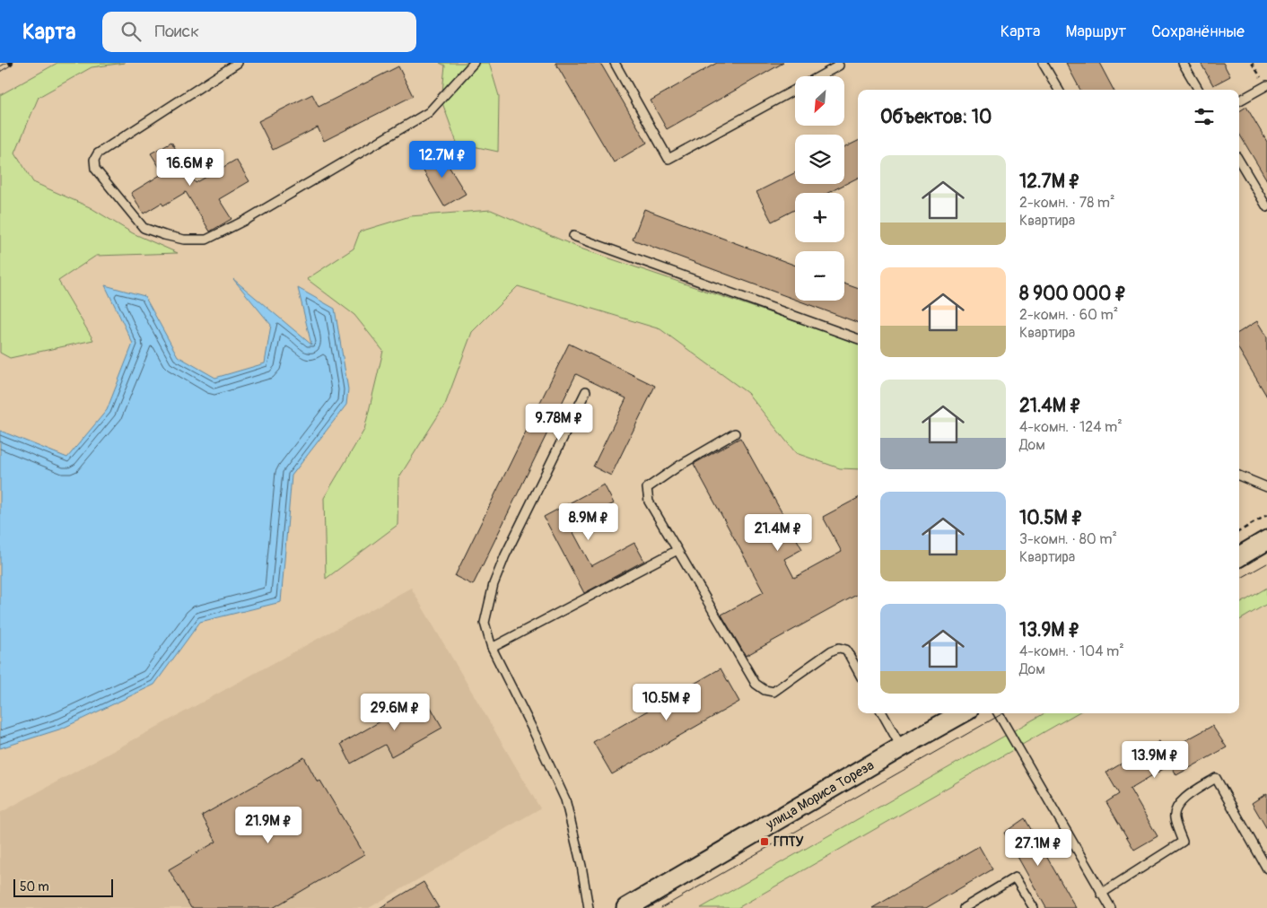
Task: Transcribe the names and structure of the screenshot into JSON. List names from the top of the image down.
{
  "streets": {
    "street": ["улица Мориса Тореза"]
  },
  "places": {
    "transit": ["ГПТУ"]
  },
  "scale_bar": "50 m",
  "north": "bottom left",
  "page": {
    "header": "Карта",
    "search": "Поиск",
    "nav": ["Карта", "Маршрут", "Сохранённые"],
    "map_buttons": ["+", "−"],
    "heading": "Объектов: 10",
    "price": [
      "12.7M ₽",
      "16.6M ₽",
      "9.78M ₽",
      "8.9M ₽",
      "21.4M ₽",
      "10.5M ₽",
      "29.6M ₽",
      "13.9M ₽",
      "21.9M ₽",
      "27.1M ₽"
    ],
    "list": [
      {
        "name": "12.7M ₽",
        "note": "2-комн. · 78 m² · Квартира"
      },
      {
        "name": "8 900 000 ₽",
        "note": "2-комн. · 60 m² · Квартира"
      },
      {
        "name": "21.4M ₽",
        "note": "4-комн. · 124 m² · Дом"
      },
      {
        "name": "10.5M ₽",
        "note": "3-комн. · 80 m² · Квартира"
      },
      {
        "name": "13.9M ₽",
        "note": "4-комн. · 104 m² · Дом"
      }
    ],
    "scale": "50 m"
  }
}
